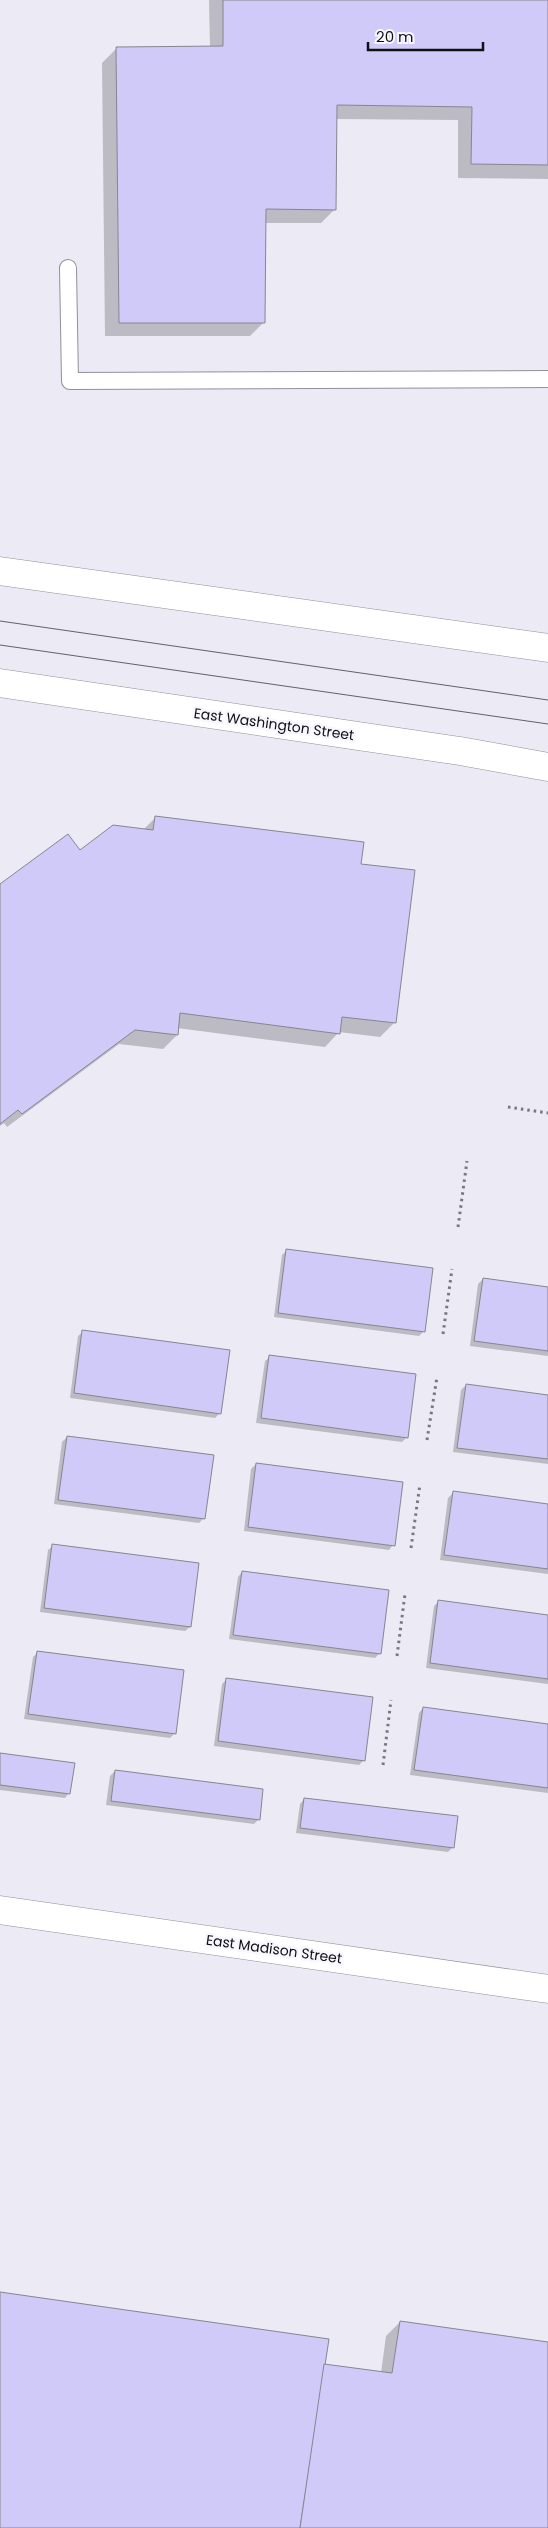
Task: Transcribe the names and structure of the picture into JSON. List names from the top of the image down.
{
  "streets": {
    "main road": ["East Washington Street", "East Madison Street"]
  },
  "scale_bar": "20 m"
}
